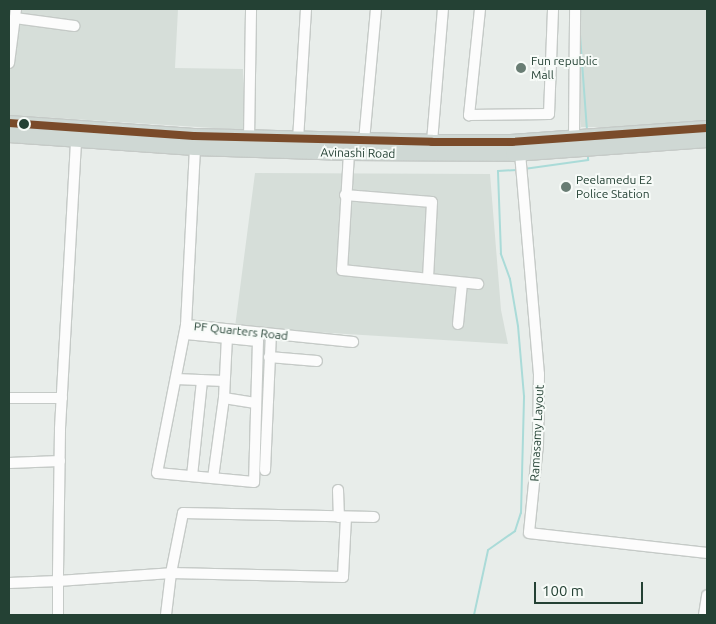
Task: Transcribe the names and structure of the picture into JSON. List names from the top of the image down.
{
  "streets": {
    "main road": ["Avinashi Road"],
    "street": ["PF Quarters Road", "Ramasamy Layout"]
  },
  "crossings": [
    ["Avinashi Road", "PF Quarters Road"],
    ["Avinashi Road", "Ramasamy Layout"]
  ],
  "places": ["Fun republic Mall", "Peelamedu E2 Police Station"],
  "scale_bar": "100 m"
}
